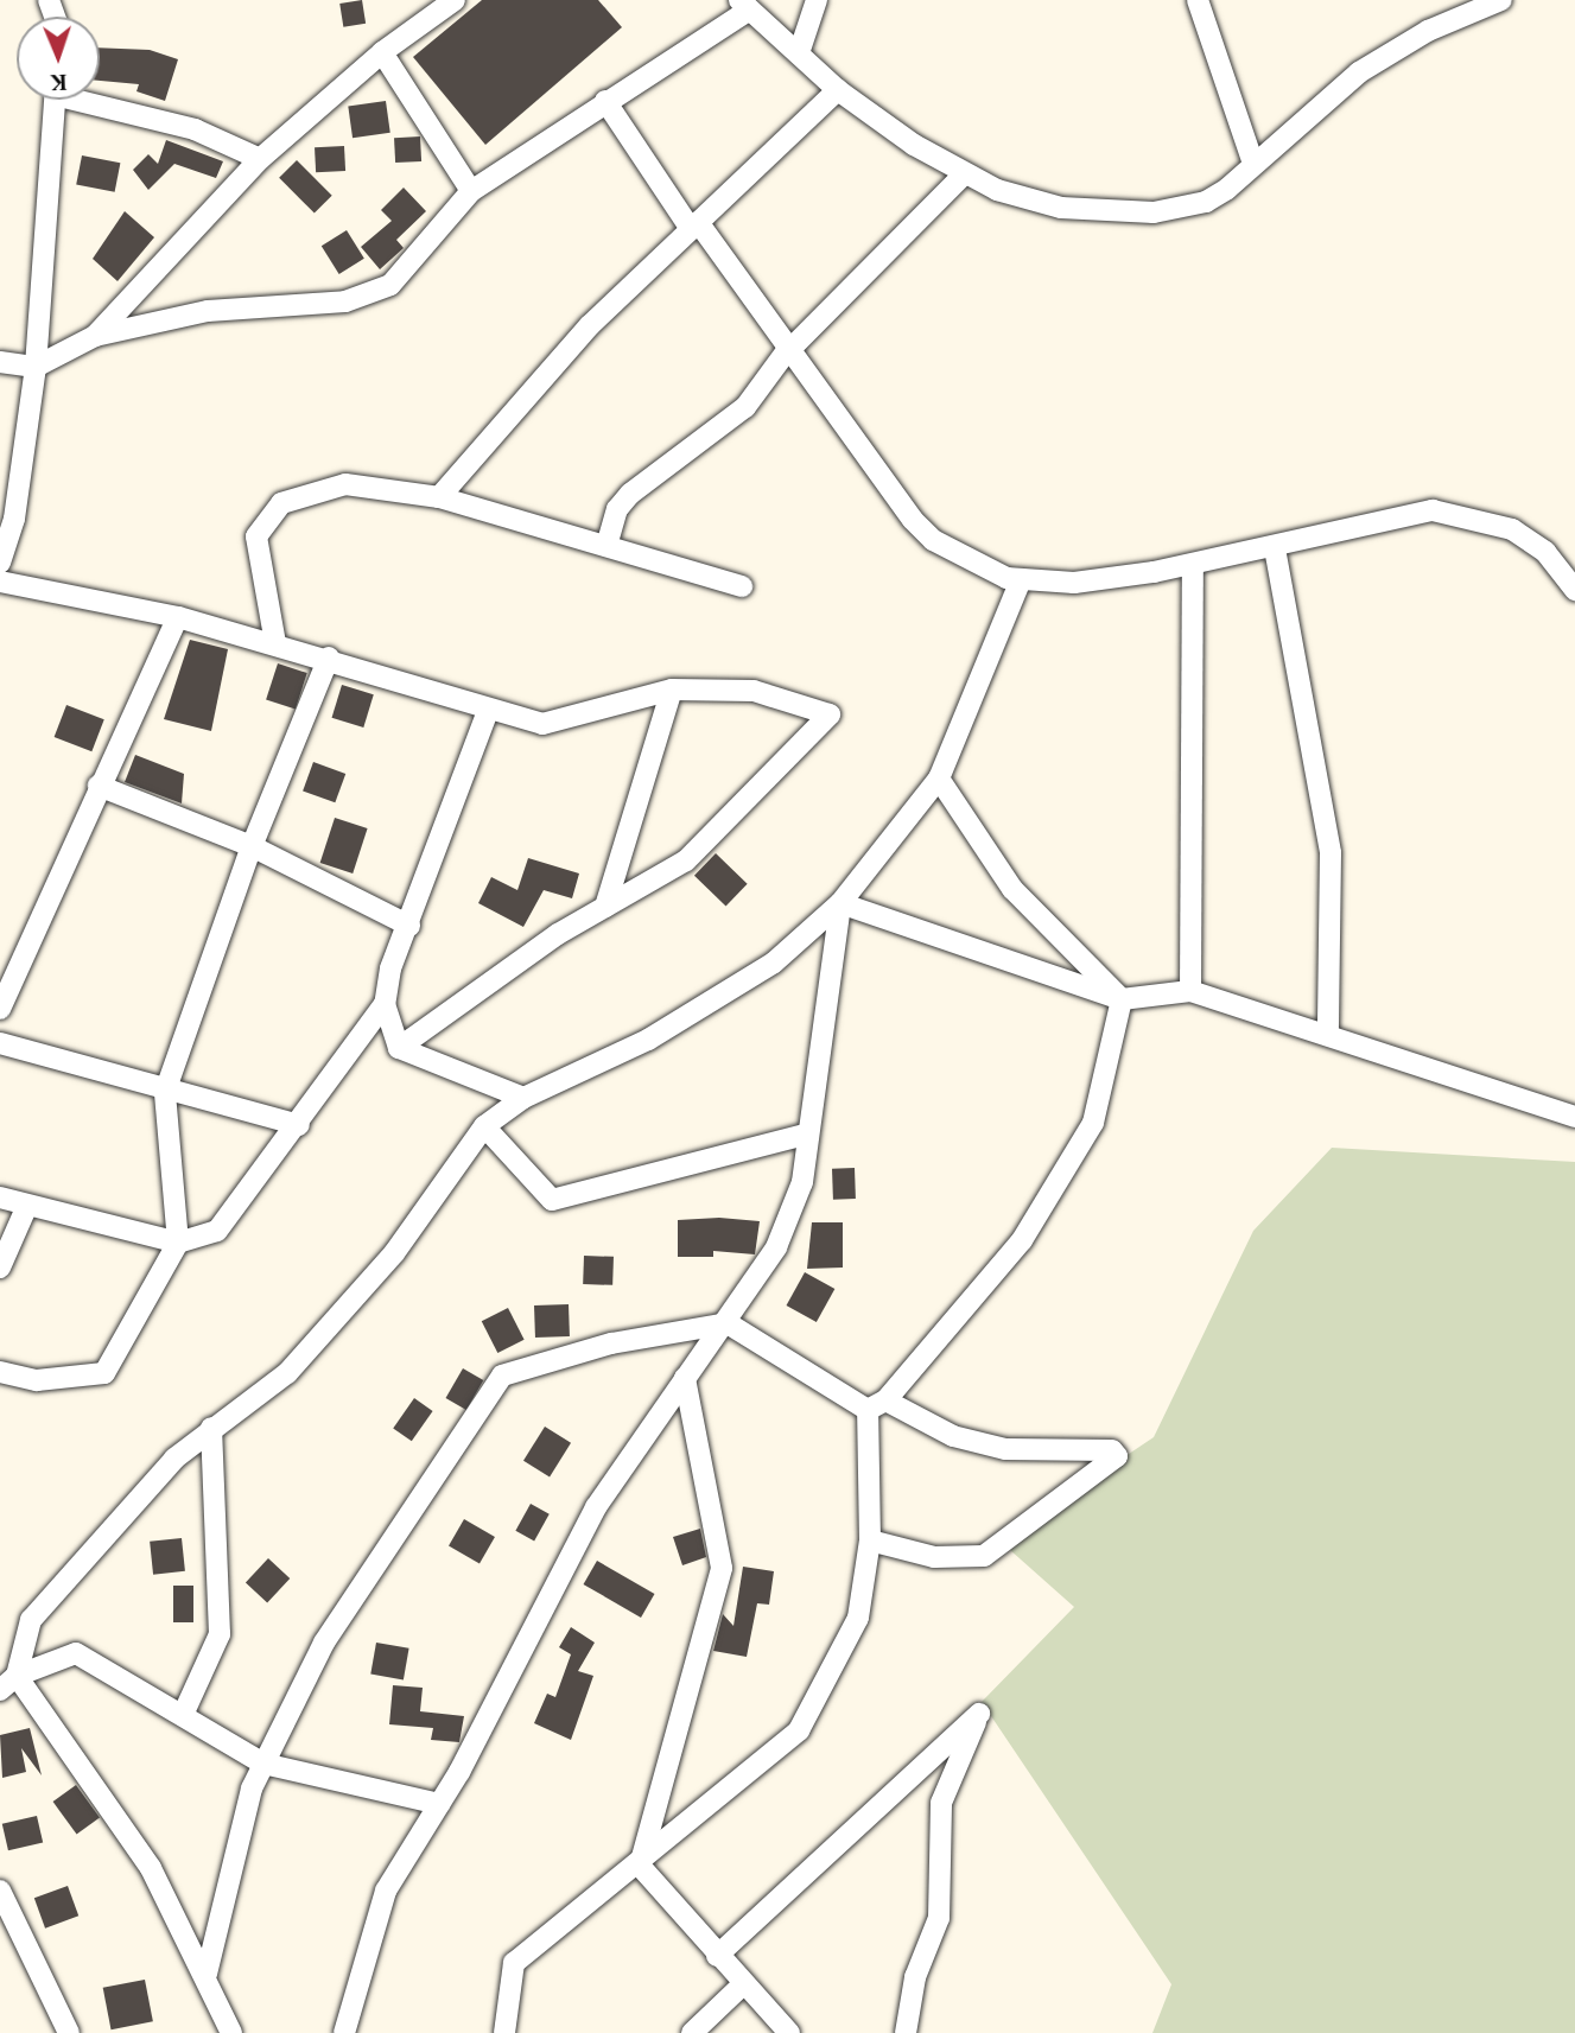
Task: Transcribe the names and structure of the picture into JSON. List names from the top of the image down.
{
  "north": "bottom"
}
